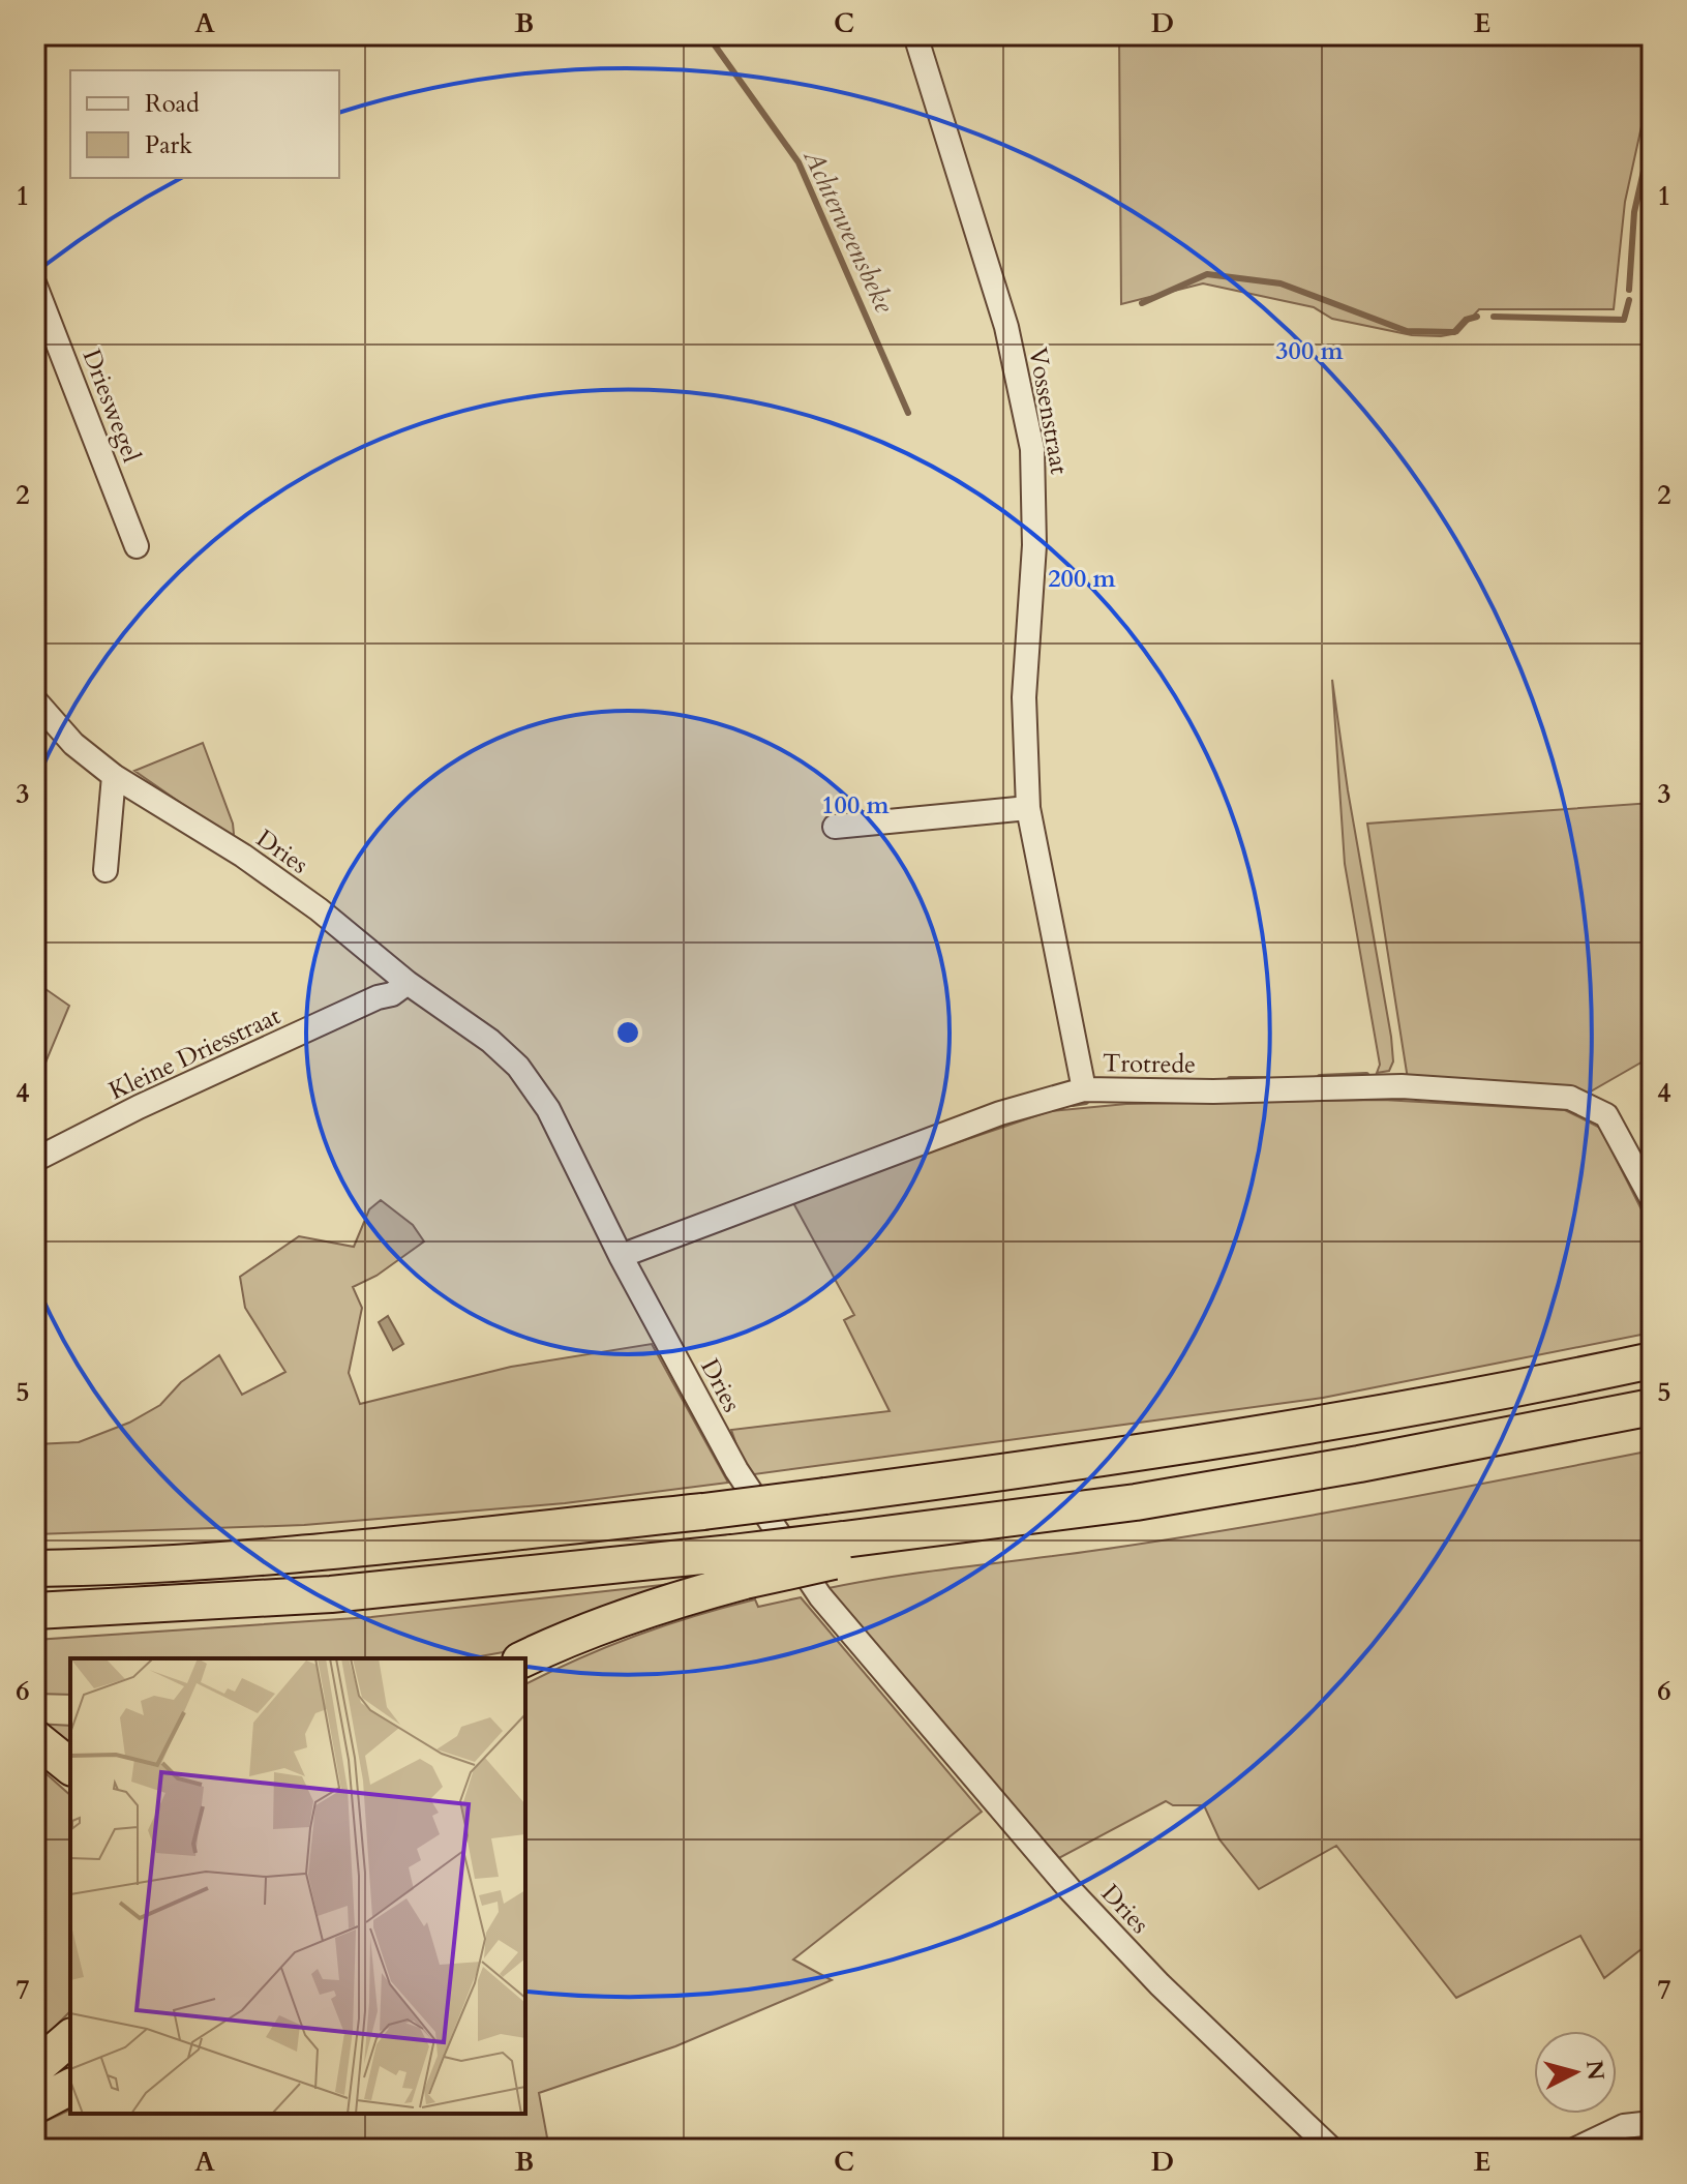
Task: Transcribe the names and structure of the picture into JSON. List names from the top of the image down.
{
  "streets": {
    "street": [
      "Drieswegel",
      "Vossenstraat",
      "Dries",
      "Kleine Driesstraat",
      "Trotrede"
    ]
  },
  "crossings": [
    ["Vossenstraat", "Trotrede"],
    ["Dries", "Kleine Driesstraat"],
    ["Dries", "Trotrede"]
  ],
  "water": ["Achterweensbeke"],
  "legend": ["Road", "Park"],
  "north": "right",
  "grid": {
    "columns": [
      "A",
      "B",
      "C",
      "D",
      "E"
    ],
    "rows": [
      "1",
      "2",
      "3",
      "4",
      "5",
      "6",
      "7"
    ]
  },
  "rings": ["300 m", "200 m", "100 m"]
}
